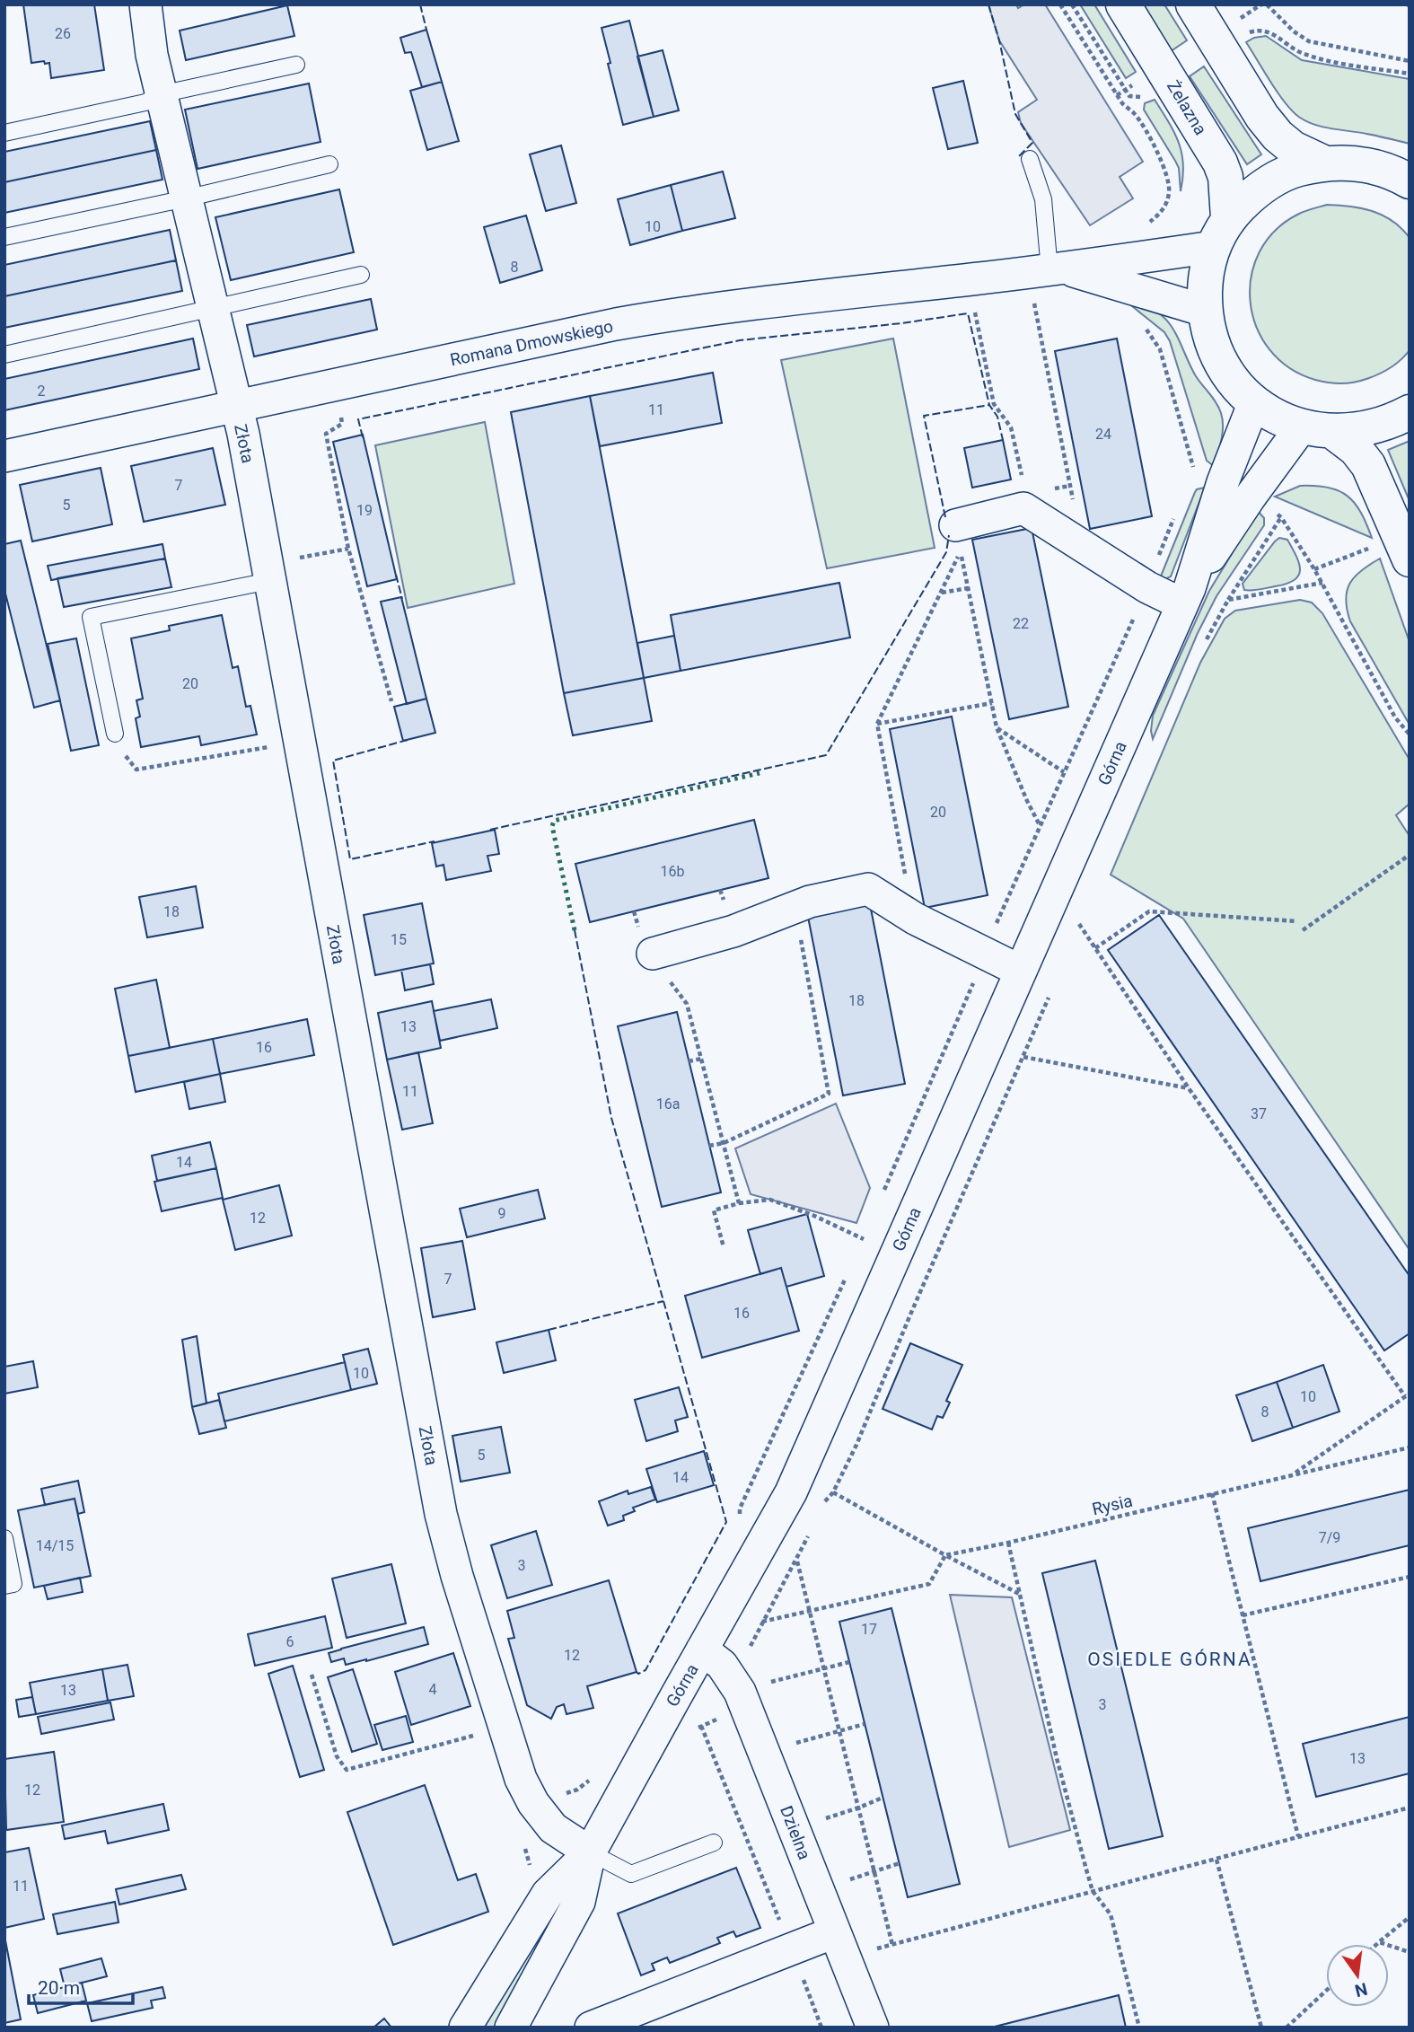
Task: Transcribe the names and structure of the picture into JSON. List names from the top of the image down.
{
  "streets": {
    "street": [
      "Żelazna",
      "Romana Dmowskiego",
      "Złota",
      "Górna",
      "Dzielna"
    ],
    "path": ["Rysia"]
  },
  "crossings": [
    ["Żelazna", "Romana Dmowskiego"],
    ["Romana Dmowskiego", "Złota"],
    ["Złota", "Górna"],
    ["Górna", "Dzielna"]
  ],
  "districts": ["OSIEDLE GÓRNA"],
  "house_numbers": [
    "26",
    "10",
    "8",
    "2",
    "11",
    "24",
    "7",
    "5",
    "19",
    "22",
    "20",
    "20",
    "16b",
    "18",
    "15",
    "18",
    "13",
    "16",
    "11",
    "16a",
    "37",
    "14",
    "9",
    "12",
    "7",
    "16",
    "10",
    "10",
    "8",
    "5",
    "14",
    "7/9",
    "14/15",
    "3",
    "17",
    "6",
    "12",
    "4",
    "13",
    "3",
    "13",
    "12",
    "11"
  ],
  "scale_bar": "20 m",
  "north": "bottom"
}
